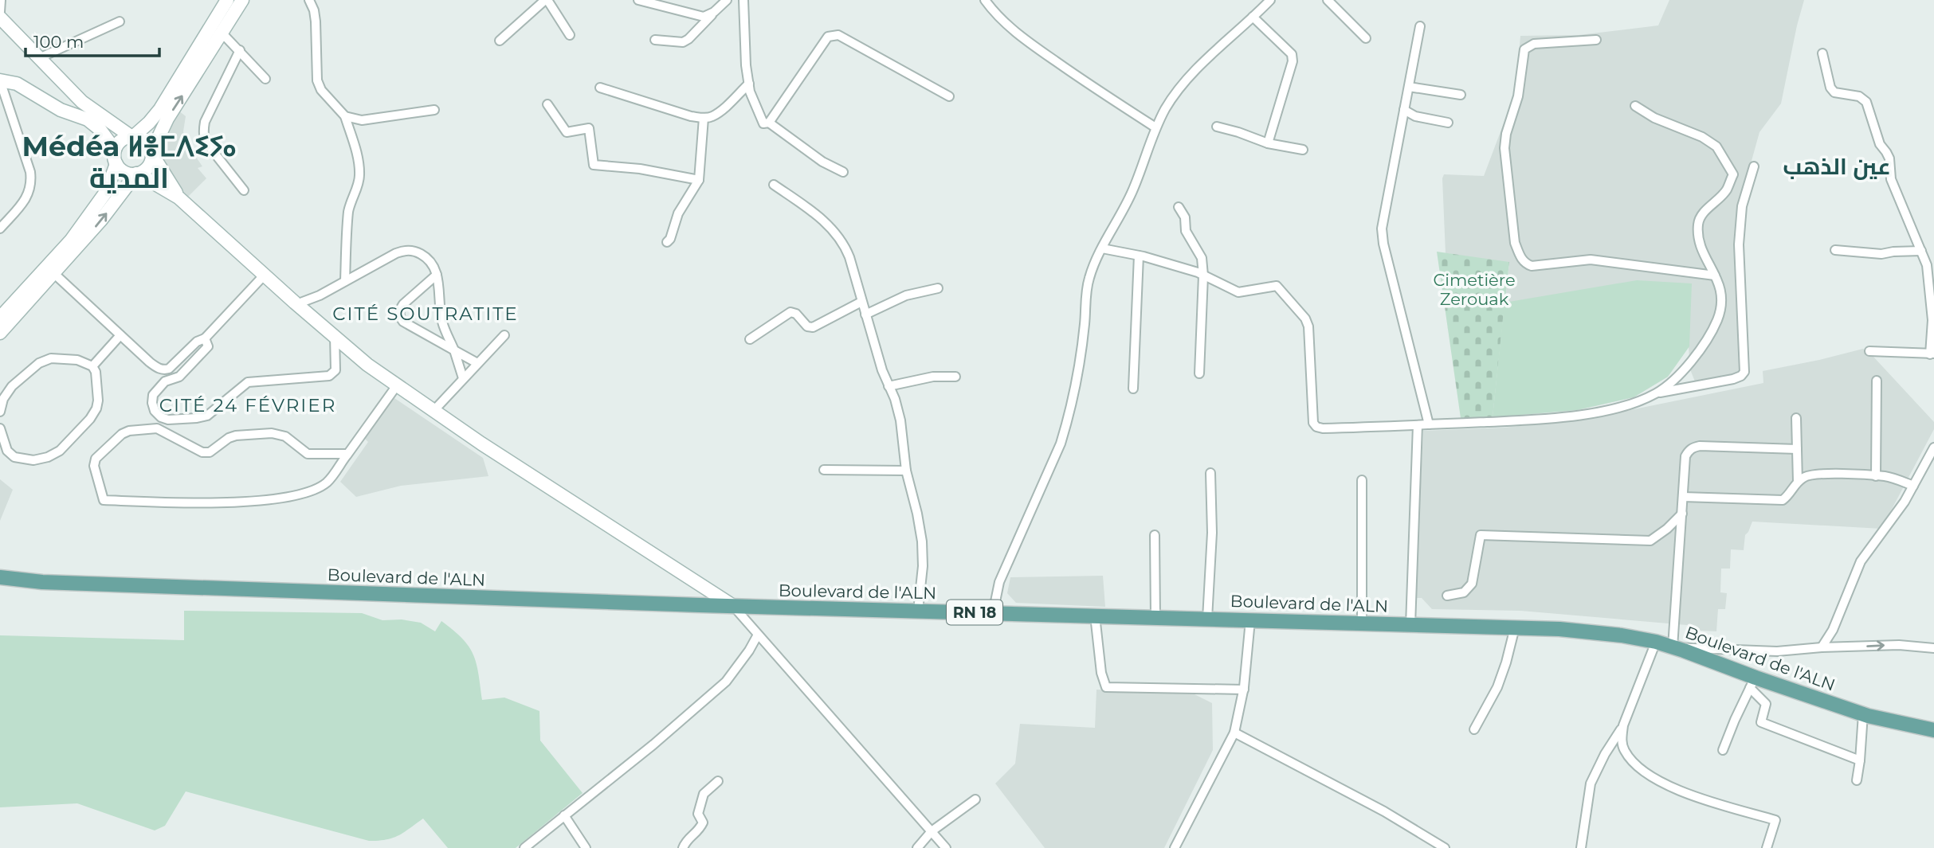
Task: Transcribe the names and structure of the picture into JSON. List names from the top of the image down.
{
  "streets": {
    "main road": ["Boulevard de l'ALN", "RN 18"]
  },
  "districts": [
    "Médéa ⵍⴻⵎⴷⵉⵢⴰ المدية",
    "عين الذهب",
    "CITÉ SOUTRATITE",
    "CITÉ 24 FÉVRIER"
  ],
  "parks": ["Cimetière Zerouak"],
  "scale_bar": "100 m"
}
